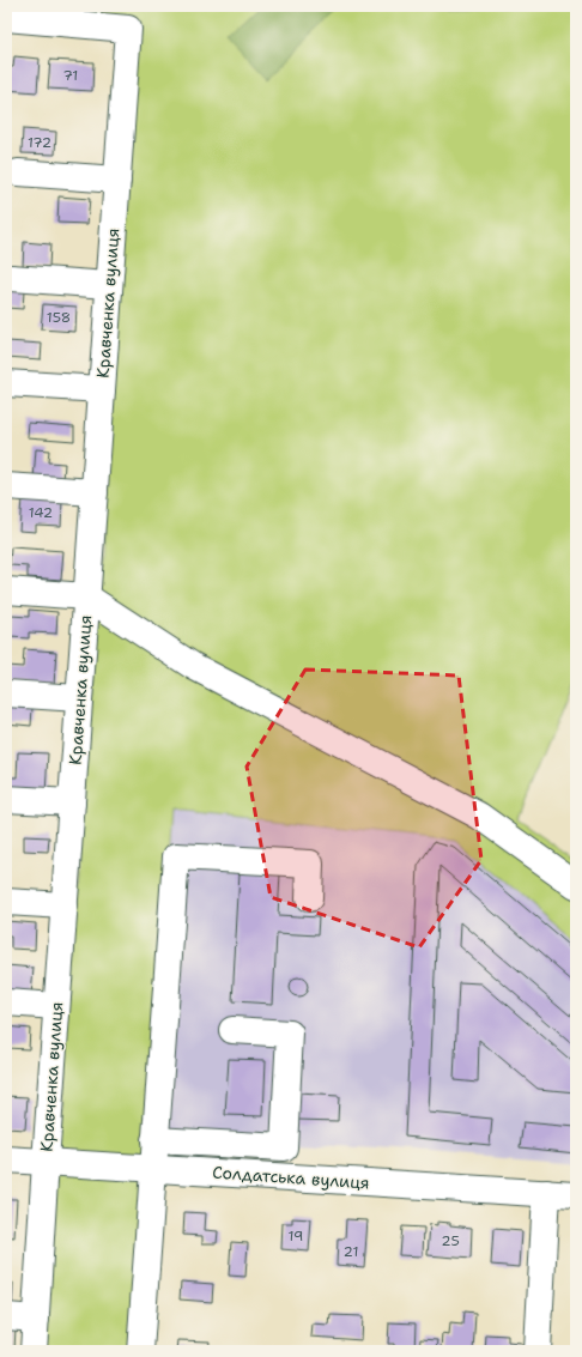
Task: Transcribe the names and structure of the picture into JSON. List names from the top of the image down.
{
  "streets": {
    "street": ["Кравченка вулиця", "Солдатська вулиця"]
  },
  "crossings": [
    ["Кравченка вулиця", "Солдатська вулиця"]
  ],
  "house_numbers": [
    "71",
    "172",
    "158",
    "142",
    "19",
    "25",
    "21"
  ]
}
